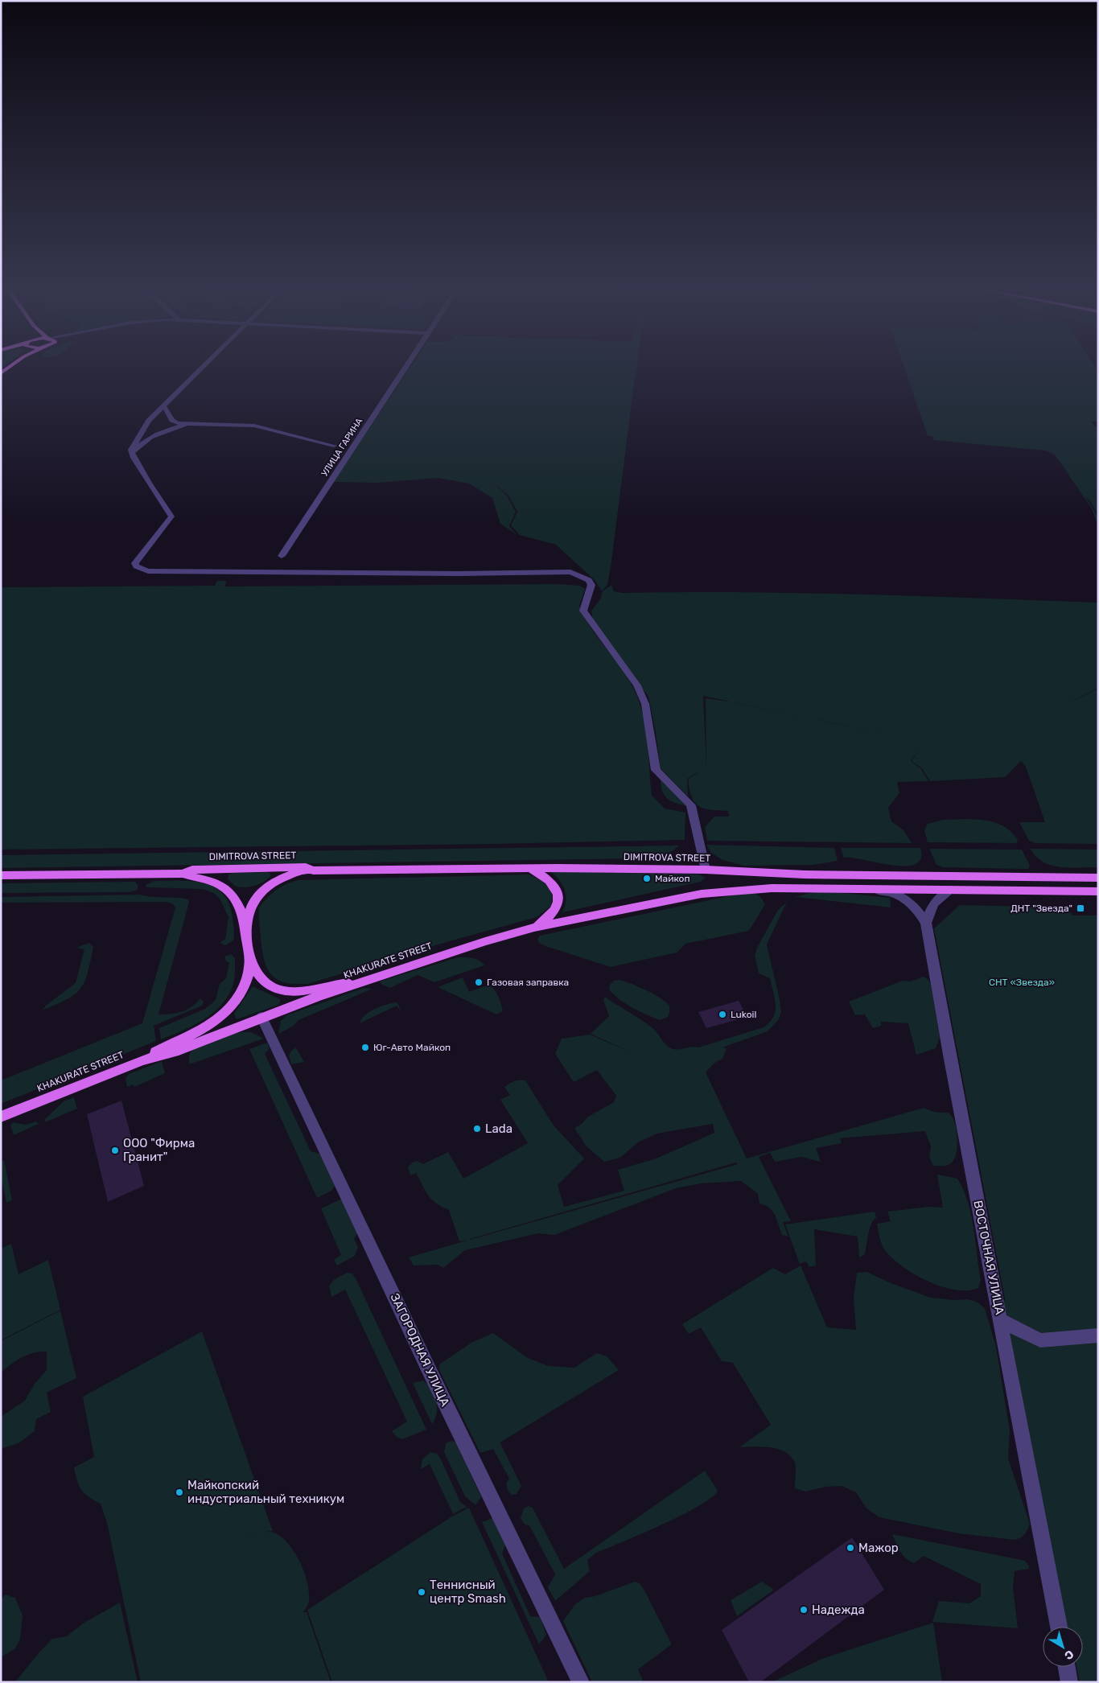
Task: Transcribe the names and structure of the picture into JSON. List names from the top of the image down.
{
  "streets": {
    "main road": ["DIMITROVA STREET", "KHAKURATE STREET"],
    "street": ["УЛИЦА ГАРИНА", "ВОСТОЧНАЯ УЛИЦА", "ЗАГОРОДНАЯ УЛИЦА"]
  },
  "crossings": [
    ["KHAKURATE STREET", "ЗАГОРОДНАЯ УЛИЦА"]
  ],
  "parks": ["СНТ «Звезда»"],
  "places": {
    "other": [
      "Майкоп",
      "Газовая заправка",
      "Lukoil",
      "Юг-Авто Майкоп",
      "Lada",
      "ООО \"Фирма Гранит\"",
      "Майкопский индустриальный техникум",
      "Мажор",
      "Теннисный центр Smash",
      "Надежда"
    ],
    "transit": ["ДНТ \"Звезда\""]
  },
  "north": "bottom right"
}
